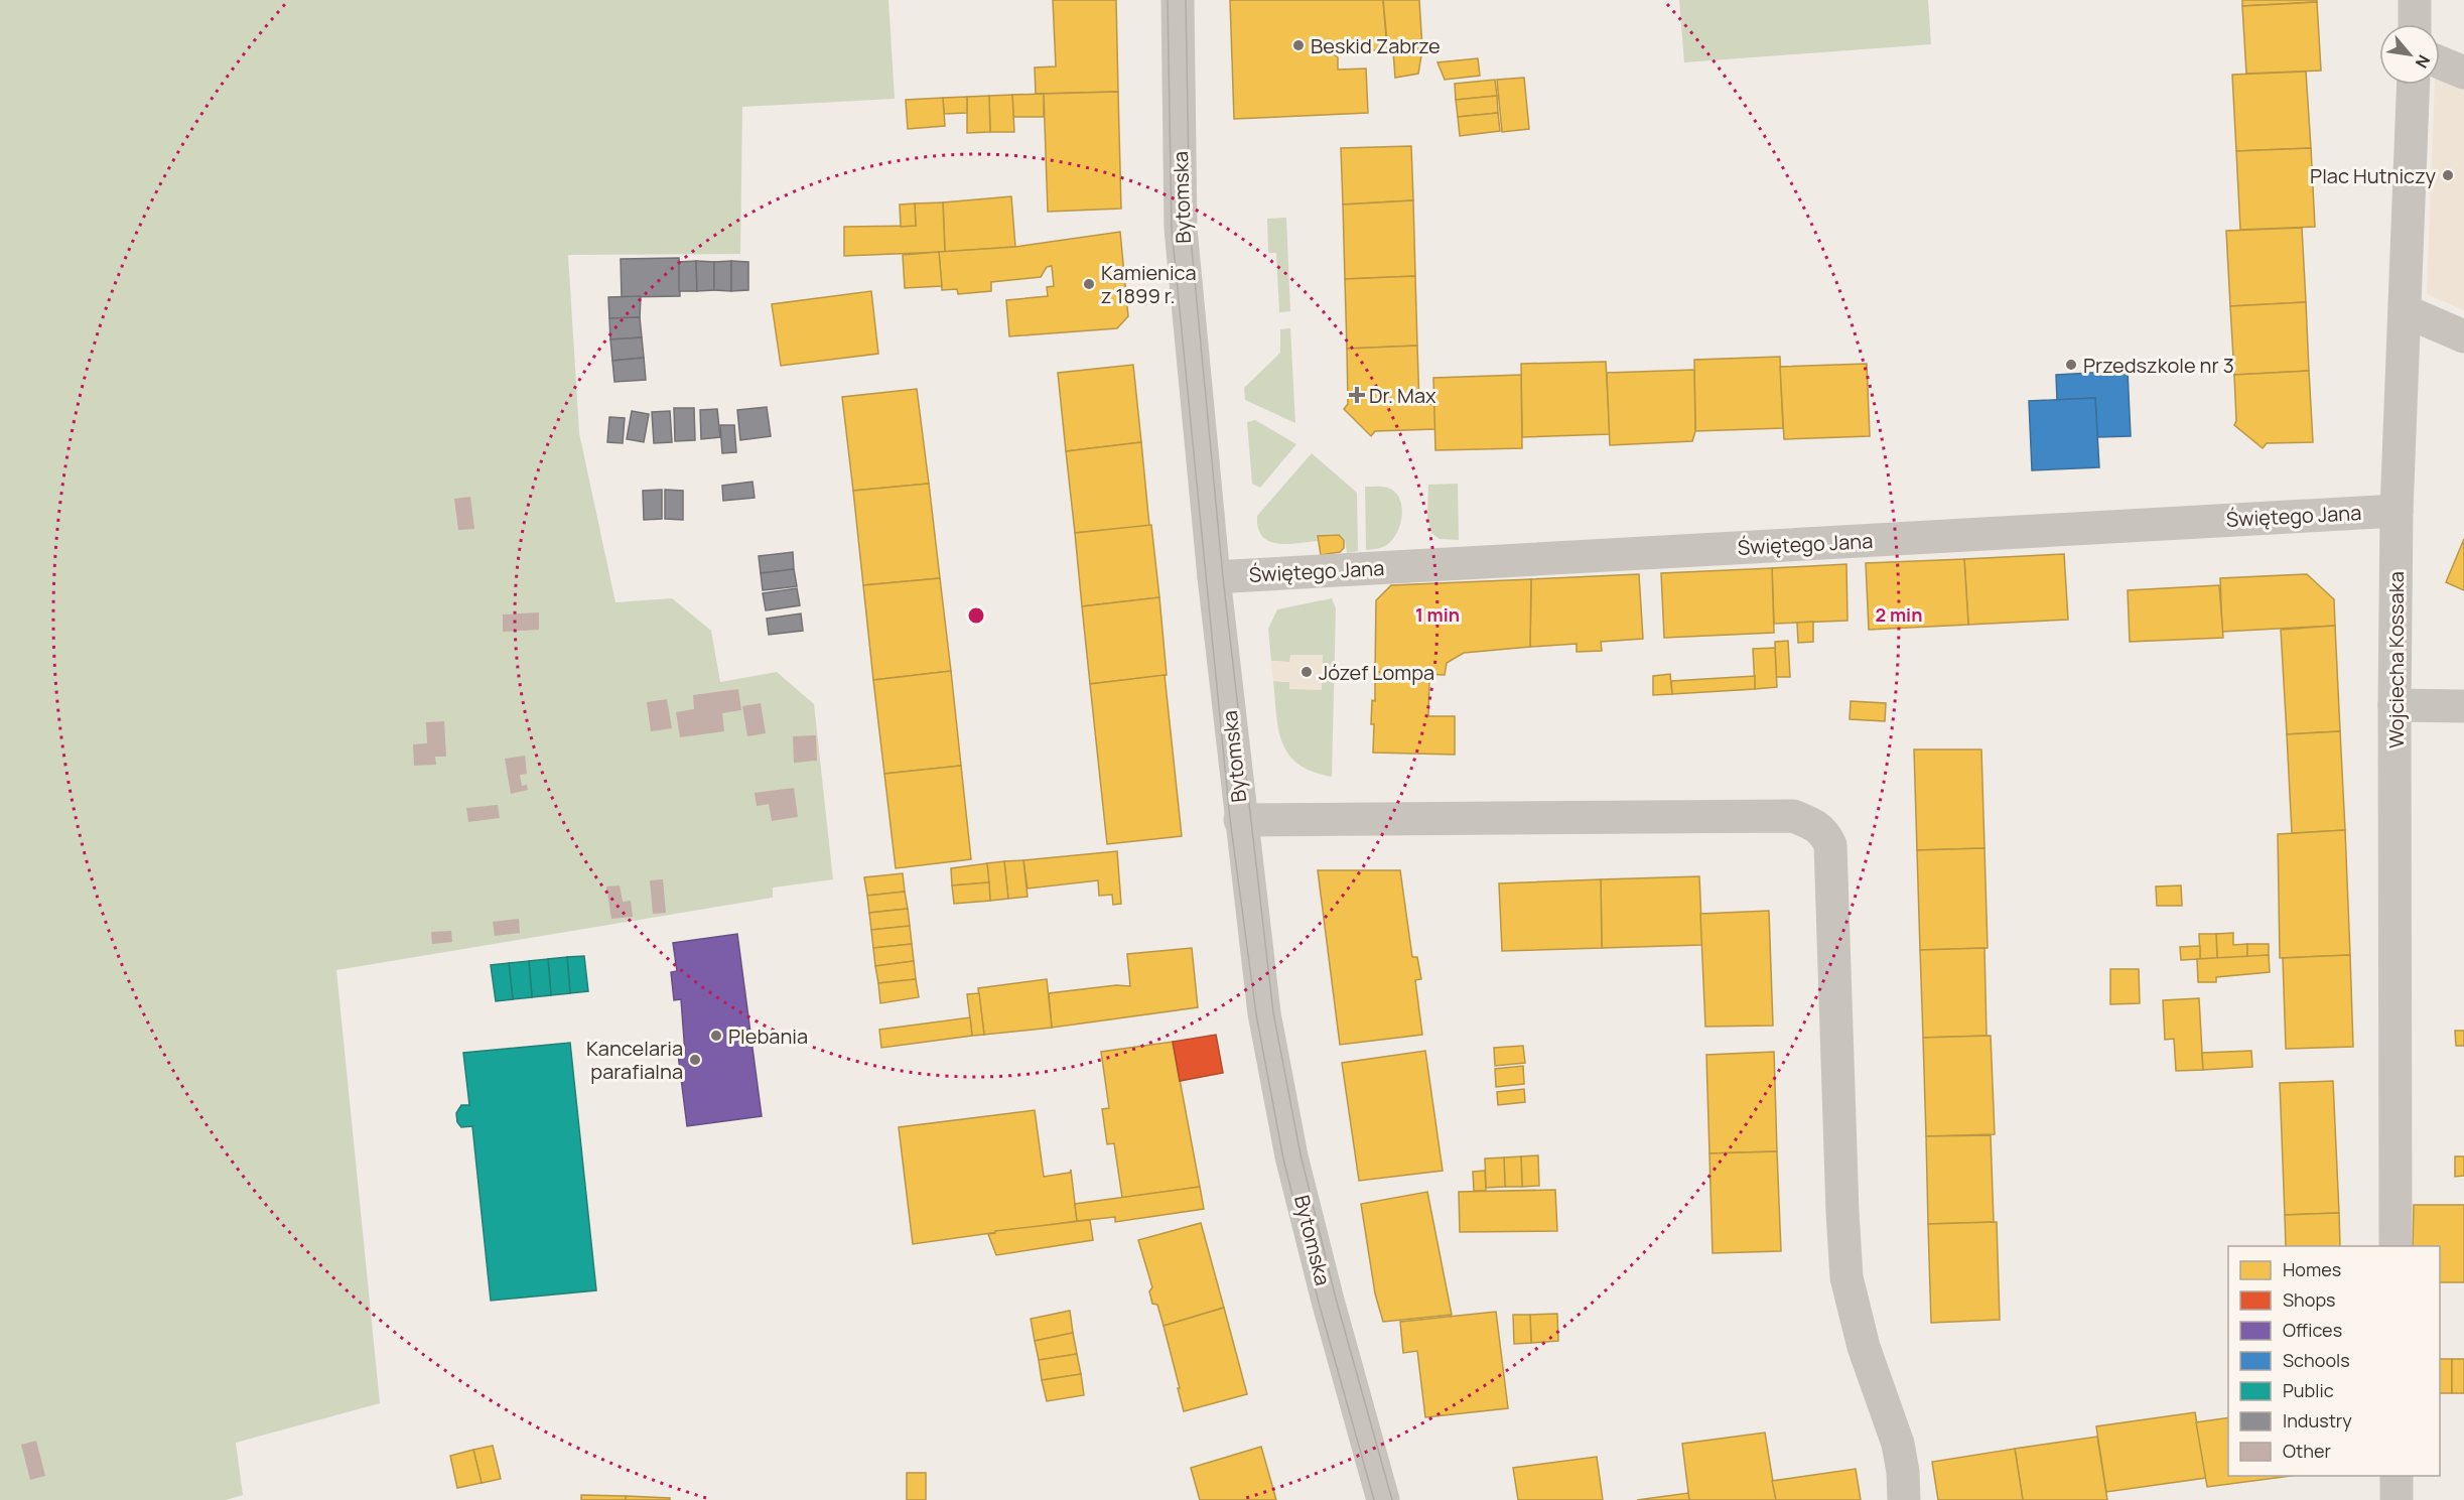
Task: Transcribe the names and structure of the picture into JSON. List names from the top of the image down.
{
  "streets": {
    "street": ["Bytomska", "Świętego Jana", "Wojciecha Kossaka"]
  },
  "crossings": [
    ["Bytomska", "Świętego Jana"],
    ["Świętego Jana", "Wojciecha Kossaka"]
  ],
  "places": {
    "other": [
      "Beskid Zabrze",
      "Plac Hutniczy",
      "Kamienica z 1899 r.",
      "Przedszkole nr 3",
      "Józef Lompa",
      "Plebania",
      "Kancelaria parafialna"
    ],
    "health": ["Dr. Max"]
  },
  "legend": [
    "Homes",
    "Shops",
    "Offices",
    "Schools",
    "Public",
    "Industry",
    "Other"
  ],
  "north": "bottom right",
  "rings": ["1 min", "2 min"]
}
